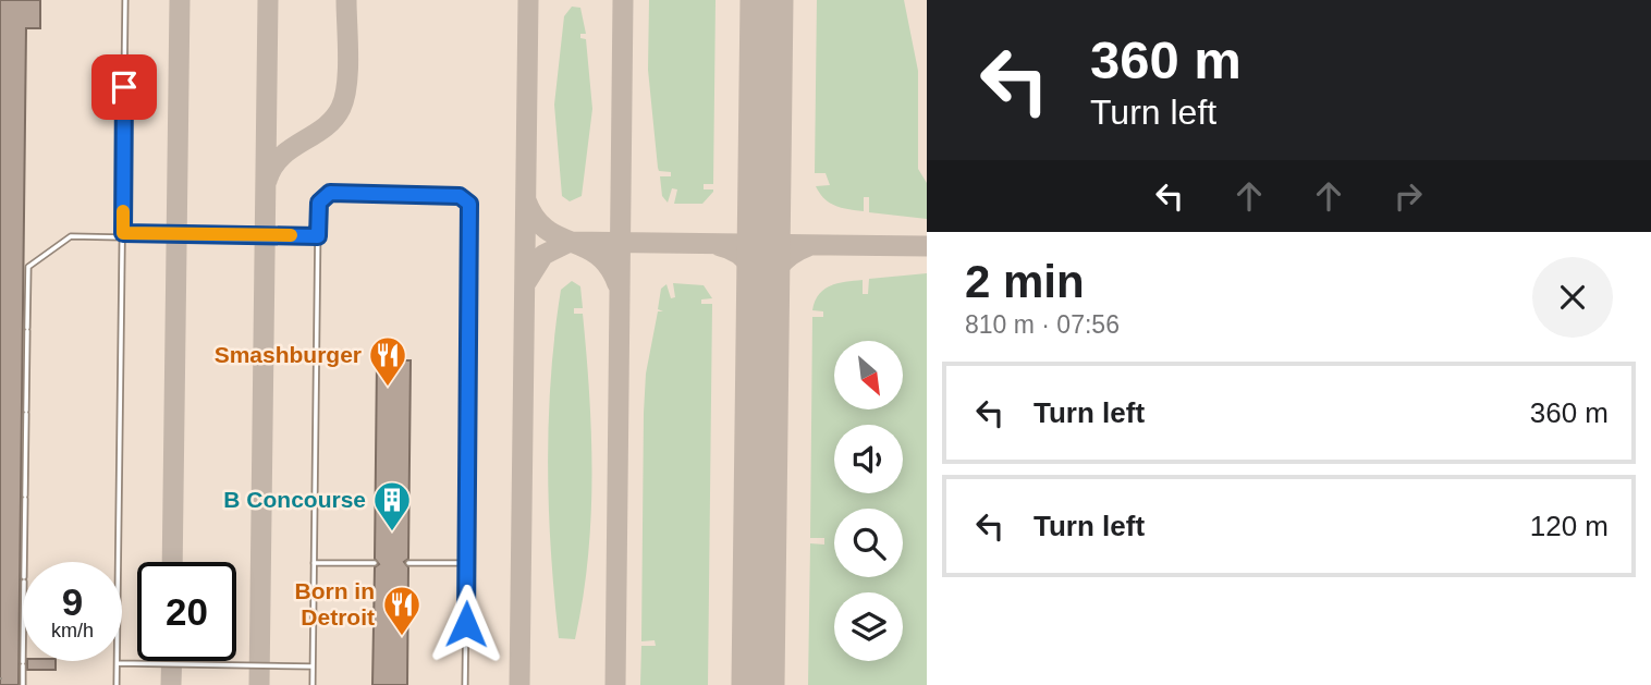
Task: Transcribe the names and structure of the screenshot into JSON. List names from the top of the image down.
{
  "places": {
    "restaurant": ["Smashburger", "Born in Detroit"],
    "building": ["B Concourse"]
  },
  "north": "bottom right",
  "page": {
    "turn": ["360 m", "Turn left"],
    "heading": ["2 min", "810 m · 07:56"],
    "list": [
      {
        "name": "Turn left",
        "value": "360 m"
      },
      {
        "name": "Turn left",
        "value": "120 m"
      }
    ],
    "speed": "9 km/h",
    "limit": "20"
  }
}
